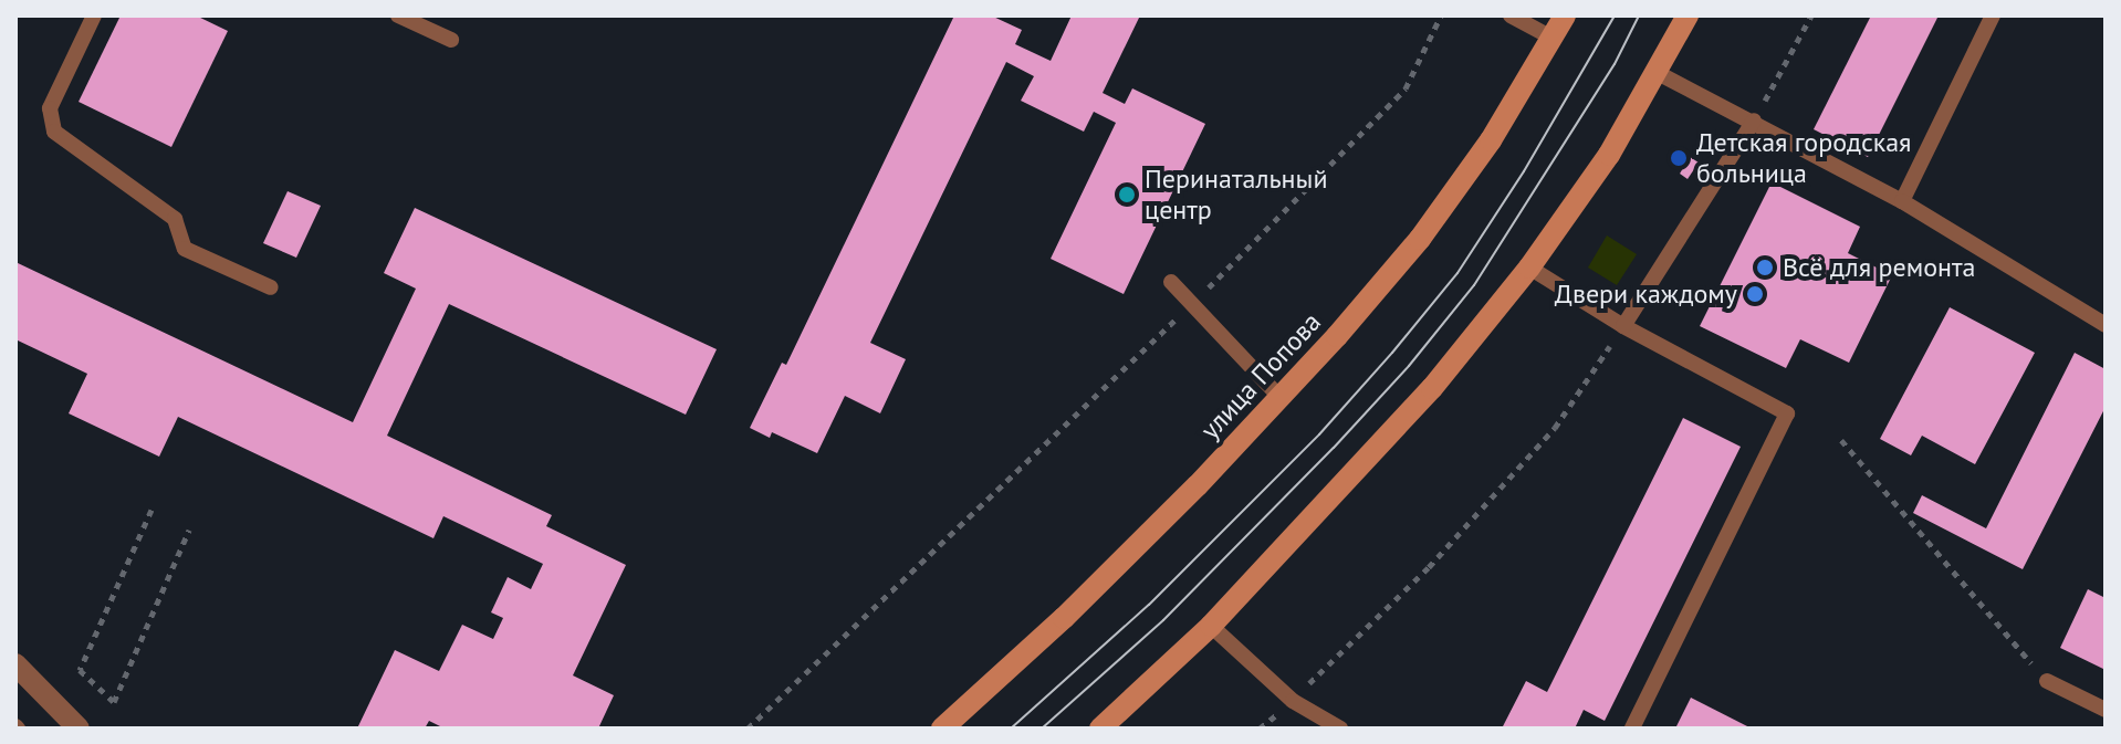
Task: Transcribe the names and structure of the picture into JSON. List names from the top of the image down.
{
  "streets": {
    "main road": ["улица Попова"]
  },
  "places": [
    "Детская городская больница",
    "Перинатальный центр",
    "Всё для ремонта",
    "Двери каждому"
  ]
}
